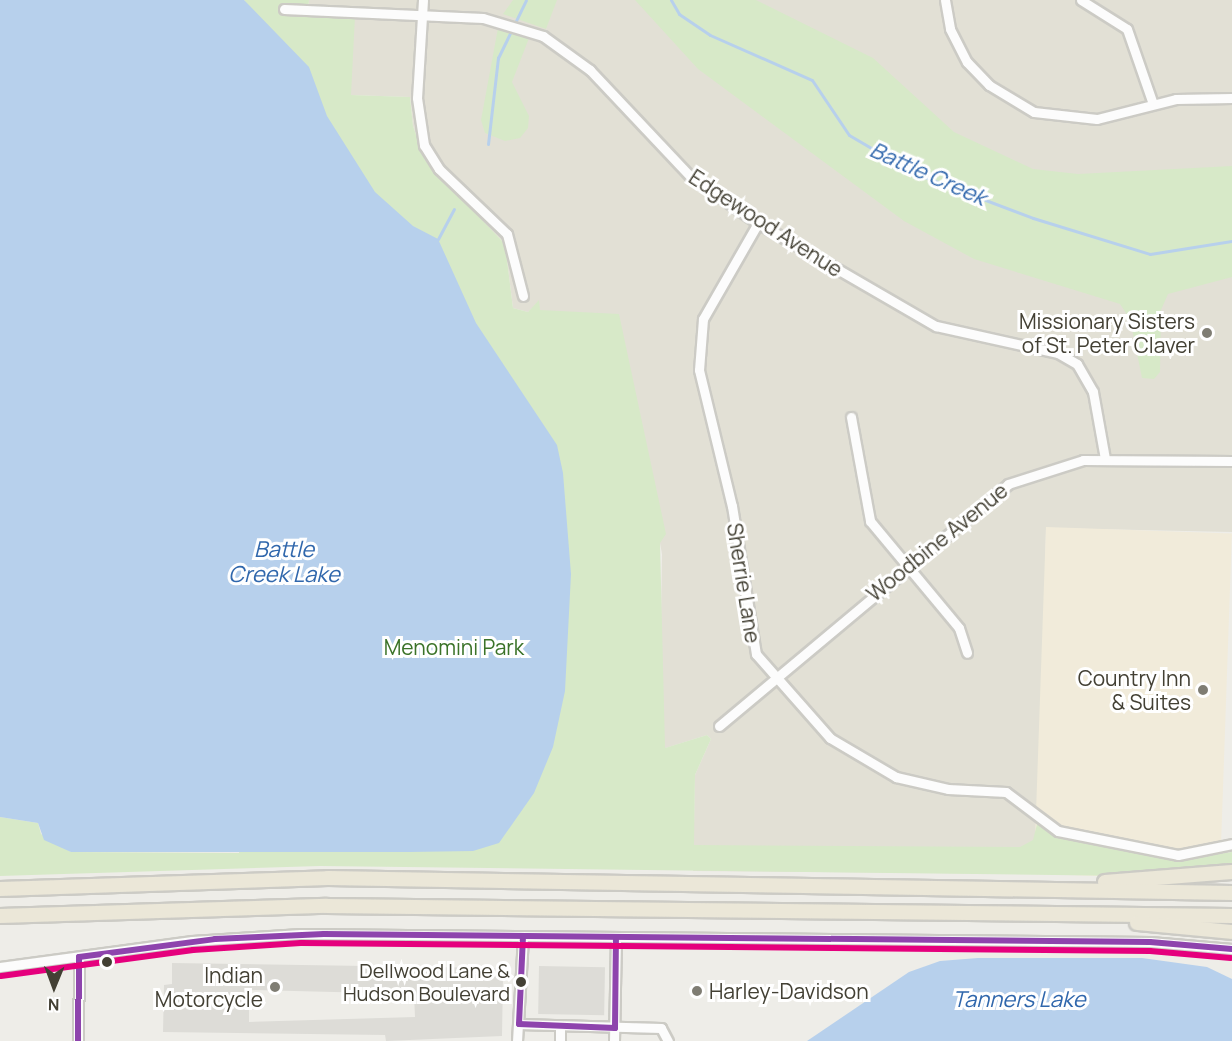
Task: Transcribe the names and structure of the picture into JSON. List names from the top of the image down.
{
  "streets": {
    "street": ["Edgewood Avenue", "Woodbine Avenue", "Sherrie Lane"]
  },
  "crossings": [
    ["Edgewood Avenue", "Woodbine Avenue"],
    ["Edgewood Avenue", "Sherrie Lane"],
    ["Woodbine Avenue", "Sherrie Lane"]
  ],
  "water": ["Battle Creek", "Battle Creek Lake", "Tanners Lake"],
  "parks": ["Menomini Park"],
  "places": [
    "Missionary Sisters of St. Peter Claver",
    "Country Inn & Suites",
    "Dellwood Lane & Hudson Boulevard",
    "Indian Motorcycle",
    "Harley-Davidson"
  ],
  "north": "bottom"
}
